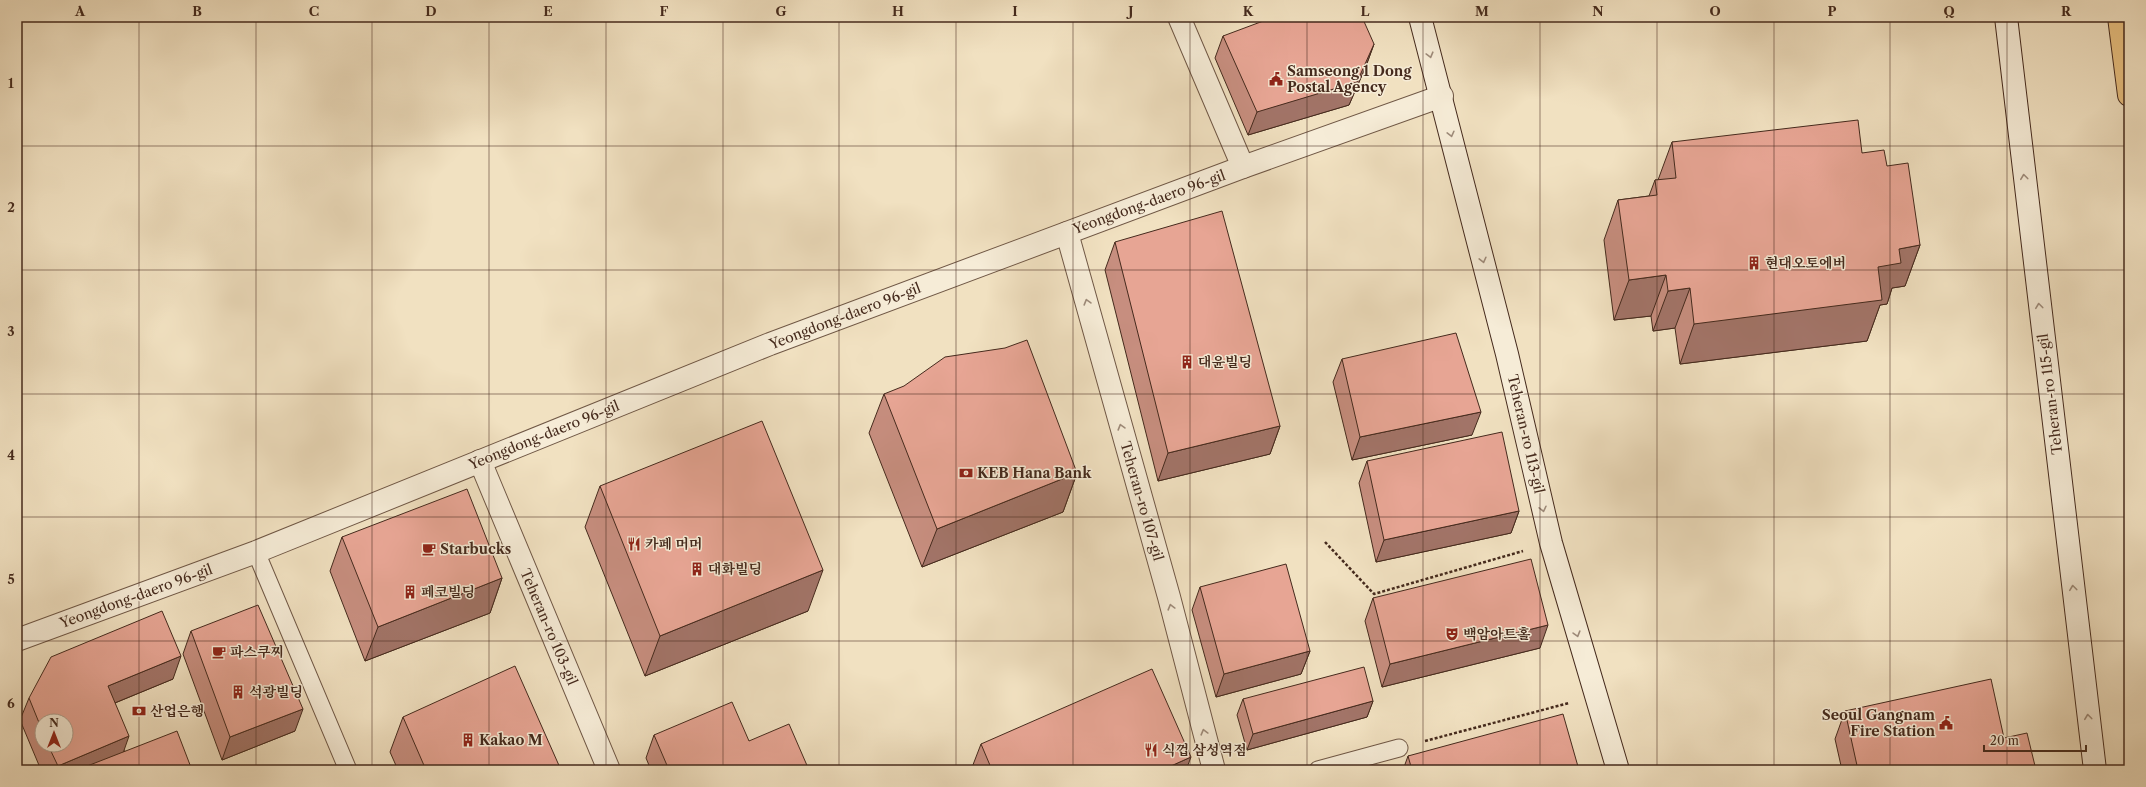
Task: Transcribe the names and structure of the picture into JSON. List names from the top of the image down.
{
  "streets": {
    "street": [
      "Yeongdong-daero 96-gil",
      "Teheran-ro 115-gil",
      "Teheran-ro 113-gil",
      "Teheran-ro 107-gil",
      "Teheran-ro 103-gil"
    ]
  },
  "crossings": [
    ["Yeongdong-daero 96-gil", "Teheran-ro 113-gil"],
    ["Yeongdong-daero 96-gil", "Teheran-ro 107-gil"],
    ["Yeongdong-daero 96-gil", "Teheran-ro 103-gil"]
  ],
  "one_way": ["Teheran-ro 115-gil", "Teheran-ro 113-gil", "Teheran-ro 107-gil"],
  "places": {
    "public building": ["Samseong 1 Dong Postal Agency", "Seoul Gangnam Fire Station"],
    "building": [
      "현대오토에버",
      "대윤빌딩",
      "대화빌딩",
      "페코빌딩",
      "석광빌딩",
      "Kakao M"
    ],
    "bank": ["KEB Hana Bank", "산업은행"],
    "restaurant": ["카페 머머", "식껍 삼성역점"],
    "cafe": ["Starbucks", "파스쿠찌"],
    "theatre": ["백암아트홀"]
  },
  "scale_bar": "20 m",
  "north": "top",
  "grid": {
    "columns": [
      "A",
      "B",
      "C",
      "D",
      "E",
      "F",
      "G",
      "H",
      "I",
      "J",
      "K",
      "L",
      "M",
      "N",
      "O",
      "P",
      "Q",
      "R"
    ],
    "rows": [
      "1",
      "2",
      "3",
      "4",
      "5",
      "6"
    ]
  }
}
